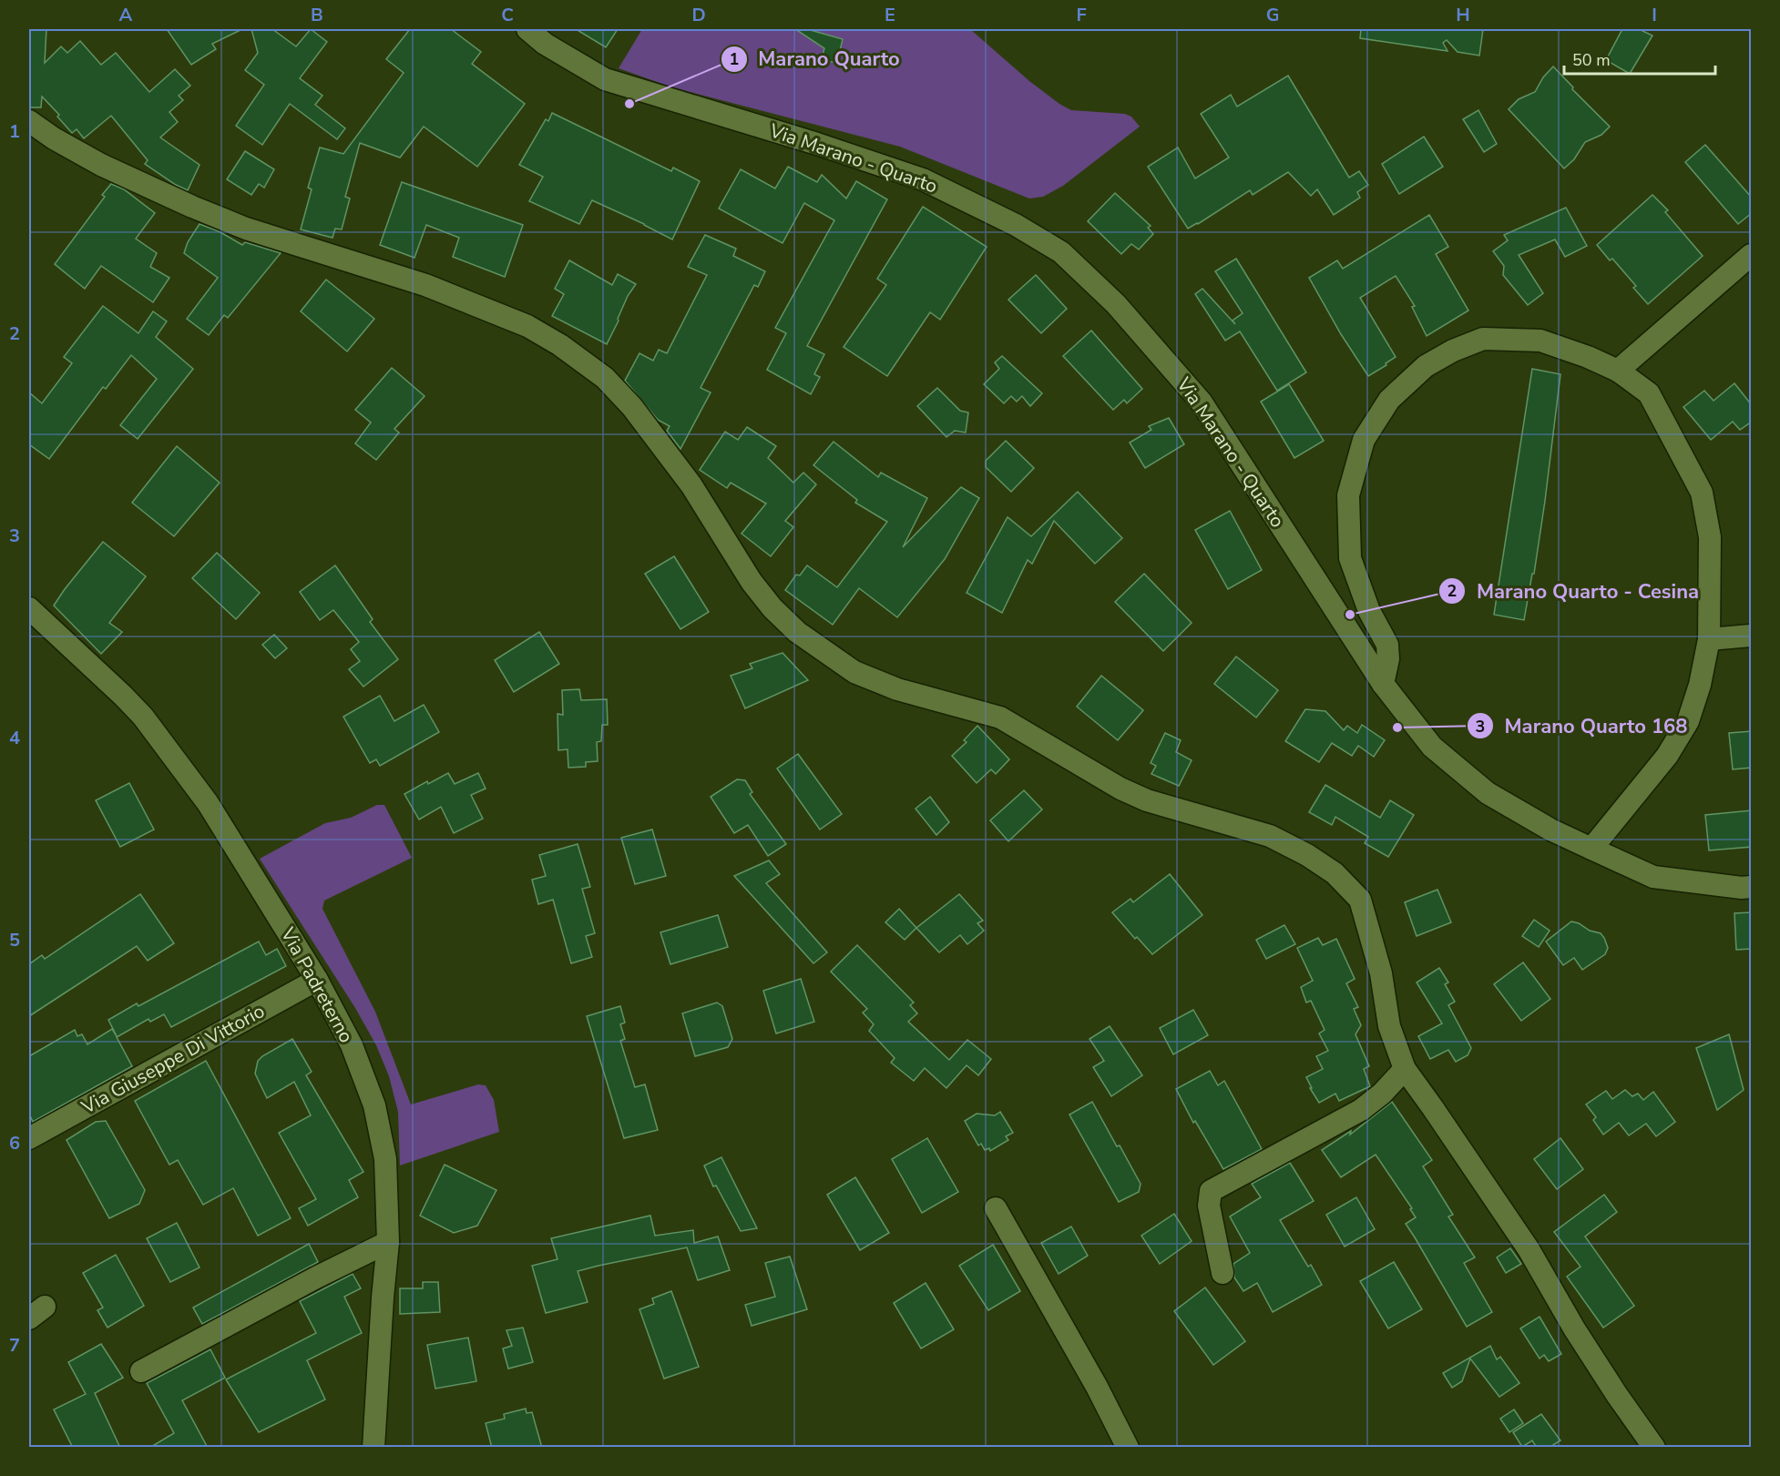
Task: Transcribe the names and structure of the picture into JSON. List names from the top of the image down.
{
  "streets": {
    "street": ["Via Marano - Quarto", "Via Padreterno", "Via Giuseppe Di Vittorio"]
  },
  "crossings": [
    ["Via Padreterno", "Via Giuseppe Di Vittorio"]
  ],
  "places": ["Marano Quarto", "Marano Quarto - Cesina", "Marano Quarto 168"],
  "scale_bar": "50 m",
  "grid": {
    "columns": [
      "A",
      "B",
      "C",
      "D",
      "E",
      "F",
      "G",
      "H",
      "I"
    ],
    "rows": [
      "1",
      "2",
      "3",
      "4",
      "5",
      "6",
      "7"
    ]
  }
}
